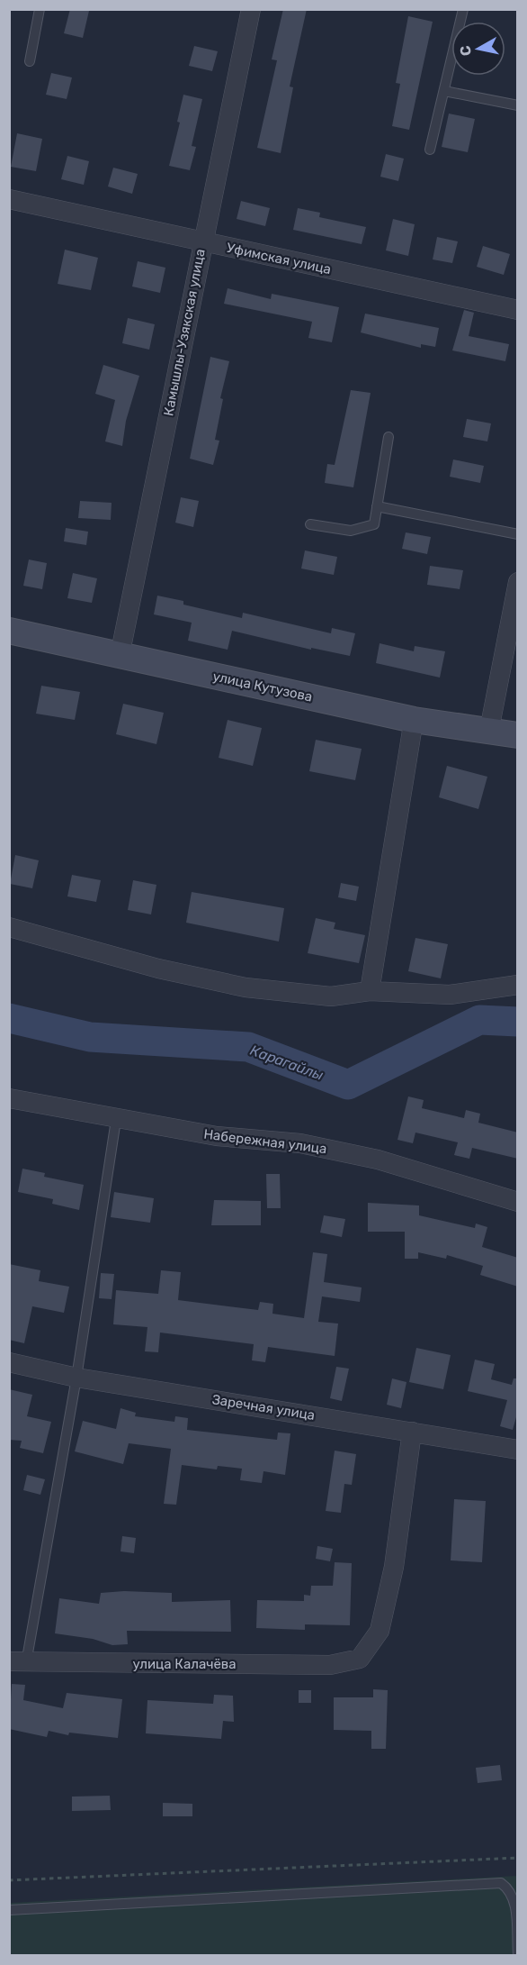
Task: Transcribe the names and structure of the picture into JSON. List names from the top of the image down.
{
  "streets": {
    "main road": ["улица Кутузова"],
    "street": [
      "Уфимская улица",
      "Камышлы-Узякская улица",
      "Набережная улица",
      "Заречная улица",
      "улица Калачёва"
    ]
  },
  "crossings": [
    ["Уфимская улица", "Камышлы-Узякская улица"],
    ["Камышлы-Узякская улица", "улица Кутузова"],
    ["Заречная улица", "улица Калачёва"]
  ],
  "water": ["Карагайлы"],
  "north": "left"
}
